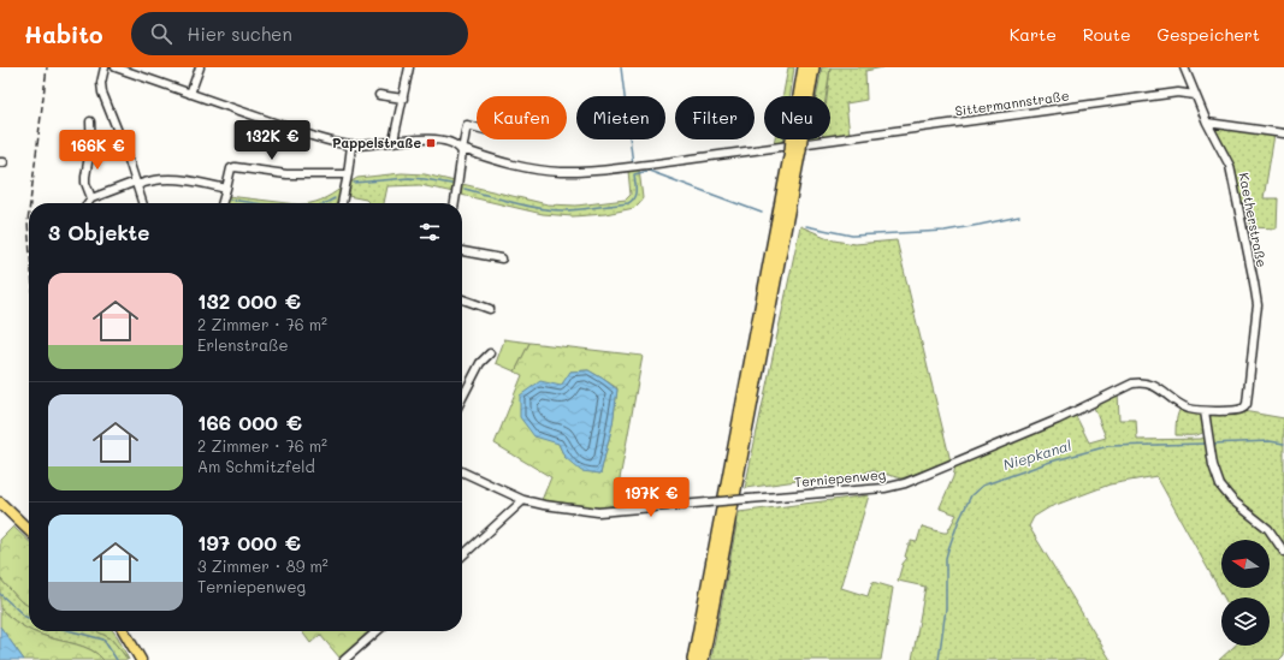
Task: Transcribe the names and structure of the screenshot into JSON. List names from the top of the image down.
{
  "streets": {
    "street": ["Sittermannstraße", "Kaetherstraße", "Terniepenweg"]
  },
  "crossings": [
    ["Sittermannstraße", "Kaetherstraße"],
    ["Kaetherstraße", "Terniepenweg"]
  ],
  "water": ["Niepkanal"],
  "places": {
    "transit": ["Pappelstraße"]
  },
  "north": "left",
  "page": {
    "header": "Habito",
    "search": "Hier suchen",
    "nav": ["Karte", "Route", "Gespeichert"],
    "chip": [
      "Kaufen",
      "Mieten",
      "Filter",
      "Neu"
    ],
    "price": ["132K €", "166K €", "197K €"],
    "heading": "3 Objekte",
    "list": [
      {
        "name": "132 000 €",
        "note": "2 Zimmer · 76 m² · Erlenstraße"
      },
      {
        "name": "166 000 €",
        "note": "2 Zimmer · 76 m² · Am Schmitzfeld"
      },
      {
        "name": "197 000 €",
        "note": "3 Zimmer · 89 m² · Terniepenweg"
      }
    ]
  }
}
